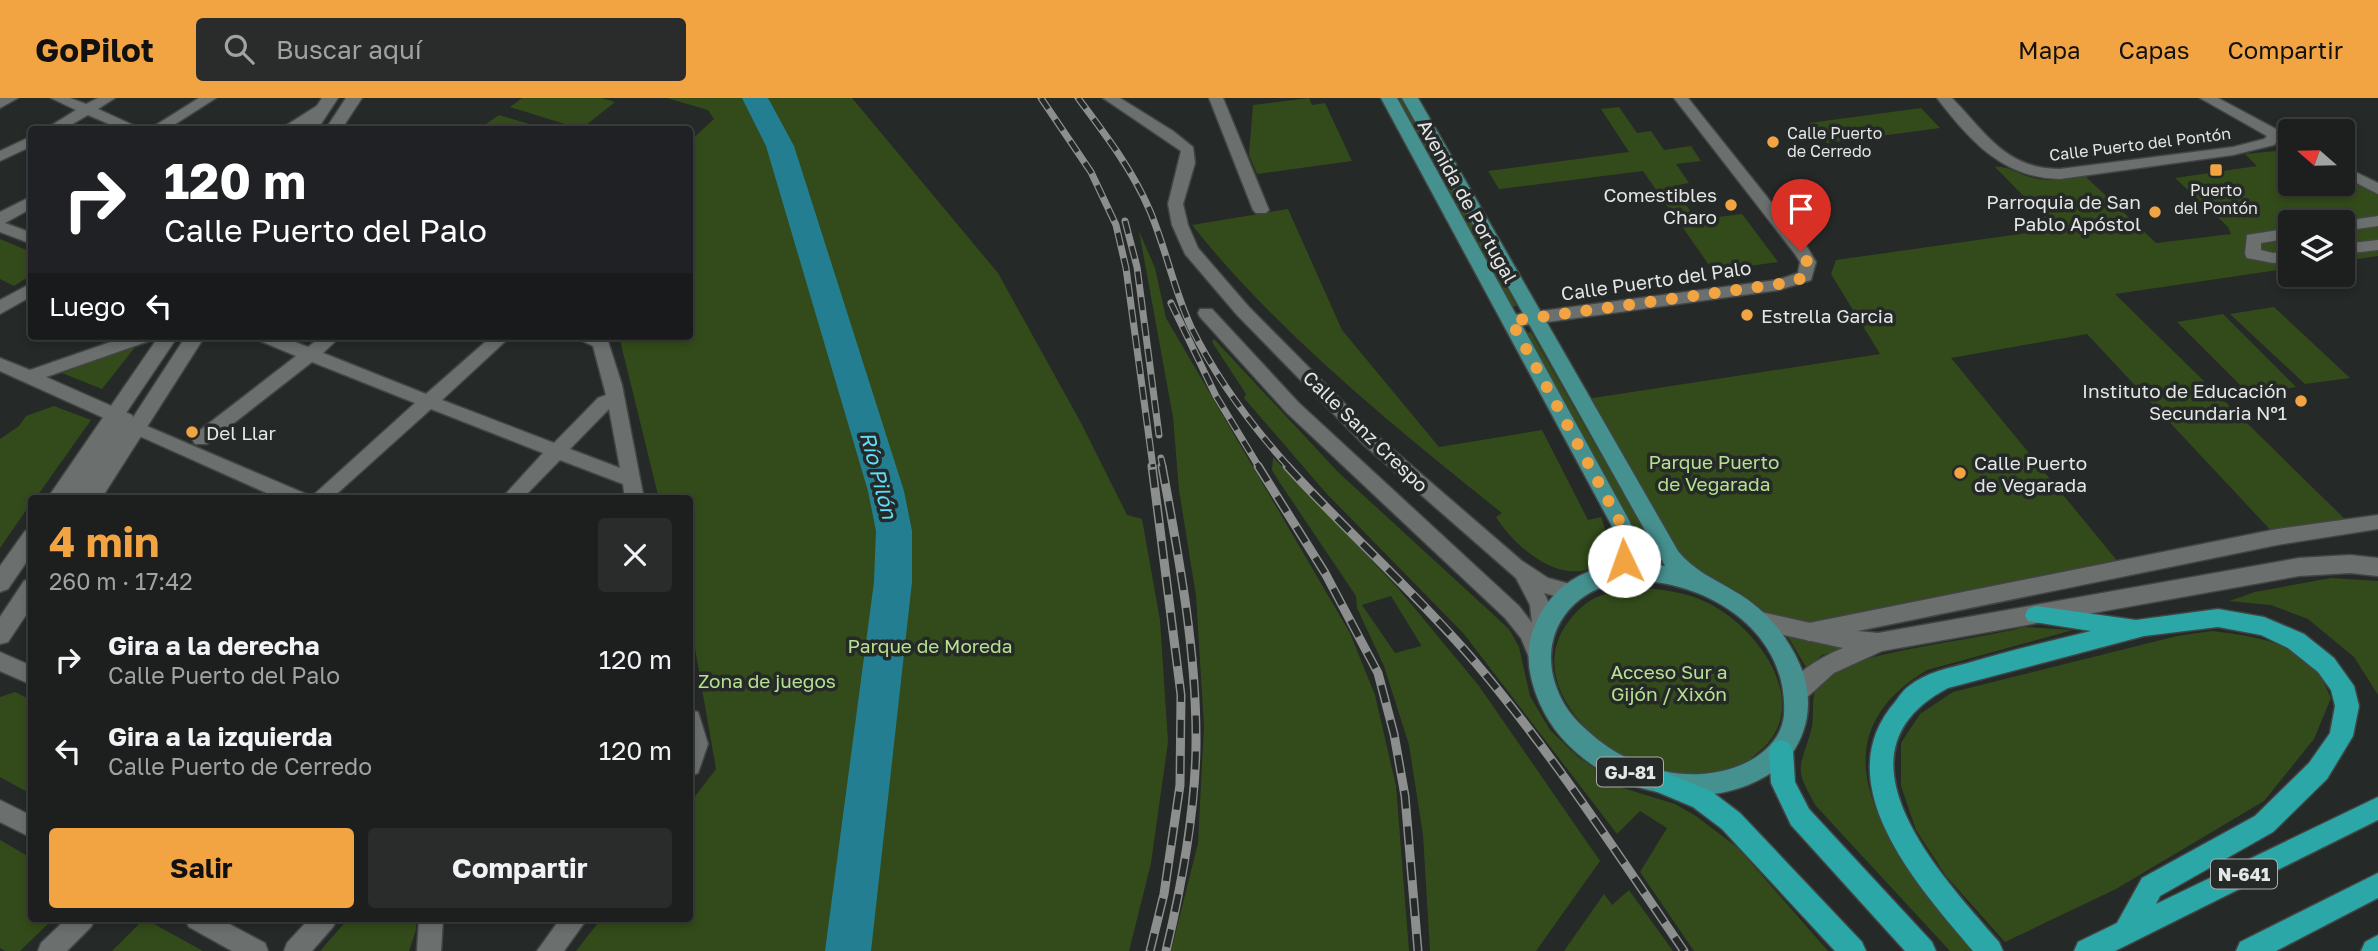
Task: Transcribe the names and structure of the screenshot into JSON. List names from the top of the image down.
{
  "streets": {
    "highway": ["GJ-81", "N-641"],
    "main road": ["Avenida de Portugal"],
    "street": ["Calle Puerto del Pontón", "Calle Puerto del Palo", "Calle Sanz Crespo"]
  },
  "crossings": [
    ["Avenida de Portugal", "Calle Puerto del Palo"],
    ["Avenida de Portugal", "Calle Sanz Crespo"],
    ["Avenida de Portugal", "GJ-81"],
    ["Calle Sanz Crespo", "GJ-81"]
  ],
  "water": ["Río Pilón"],
  "parks": [
    "Parque Puerto de Vegarada",
    "Parque de Moreda",
    "Acceso Sur a Gijón / Xixón",
    "Zona de juegos"
  ],
  "places": {
    "other": [
      "Calle Puerto de Cerredo",
      "Comestibles Charo",
      "Parroquia de San Pablo Apóstol",
      "Estrella Garcia",
      "Instituto de Educación Secundaria Nº1",
      "Del Llar",
      "Calle Puerto de Vegarada"
    ],
    "transit": ["Puerto del Pontón"]
  },
  "north": "left",
  "page": {
    "header": "GoPilot",
    "search": "Buscar aquí",
    "nav": ["Mapa", "Capas", "Compartir"],
    "turn": ["120 m", "Calle Puerto del Palo"],
    "then": "Luego",
    "heading": ["4 min", "260 m · 17:42"],
    "list": [
      {
        "name": "Gira a la derecha",
        "note": "Calle Puerto del Palo",
        "value": "120 m"
      },
      {
        "name": "Gira a la izquierda",
        "note": "Calle Puerto de Cerredo",
        "value": "120 m"
      }
    ],
    "buttons": ["Salir", "Compartir"]
  }
}
